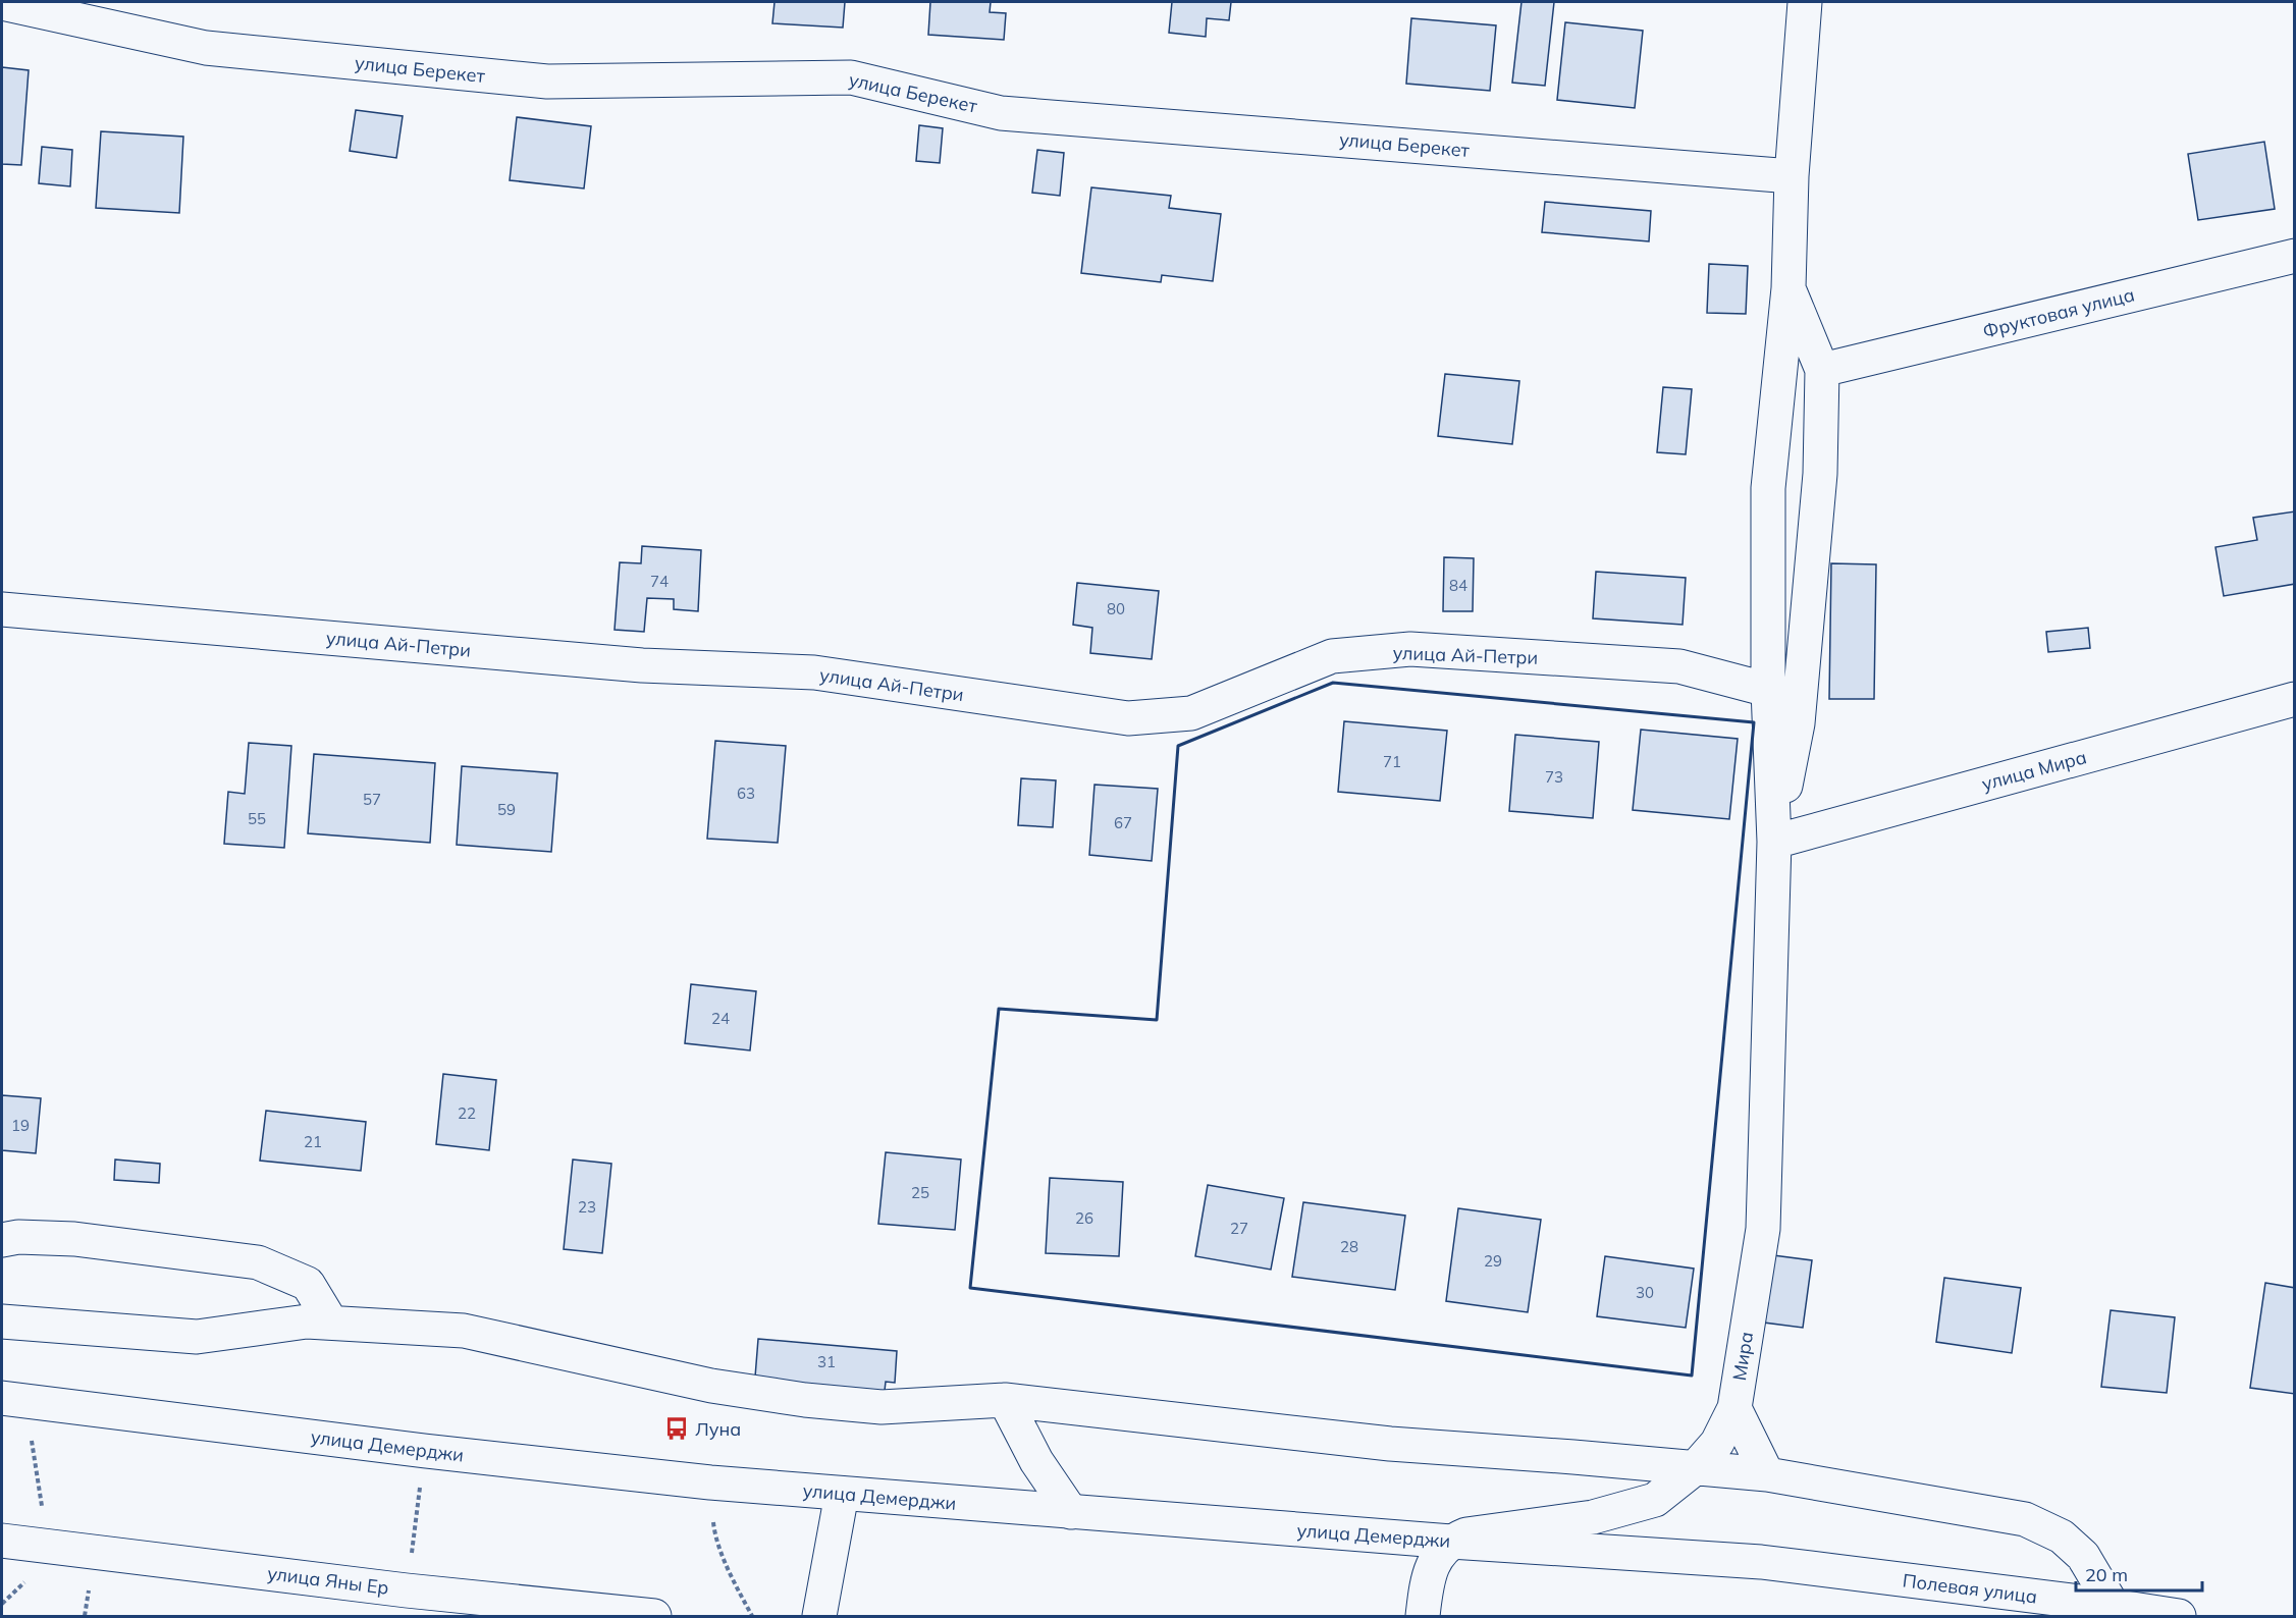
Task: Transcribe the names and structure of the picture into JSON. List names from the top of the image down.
{
  "streets": {
    "street": [
      "улица Берекет",
      "Фруктовая улица",
      "улица Ай-Петри",
      "улица Мира",
      "Мира",
      "улица Демерджи",
      "улица Яны Ер",
      "Полевая улица"
    ]
  },
  "crossings": [
    ["улица Мира", "Мира"],
    ["Мира", "улица Демерджи"],
    ["улица Демерджи", "Полевая улица"]
  ],
  "places": {
    "bus stop": ["Луна"]
  },
  "house_numbers": [
    "74",
    "84",
    "80",
    "71",
    "73",
    "63",
    "57",
    "59",
    "55",
    "67",
    "24",
    "22",
    "19",
    "21",
    "25",
    "23",
    "26",
    "27",
    "28",
    "29",
    "30",
    "31"
  ],
  "scale_bar": "20 m"
}
